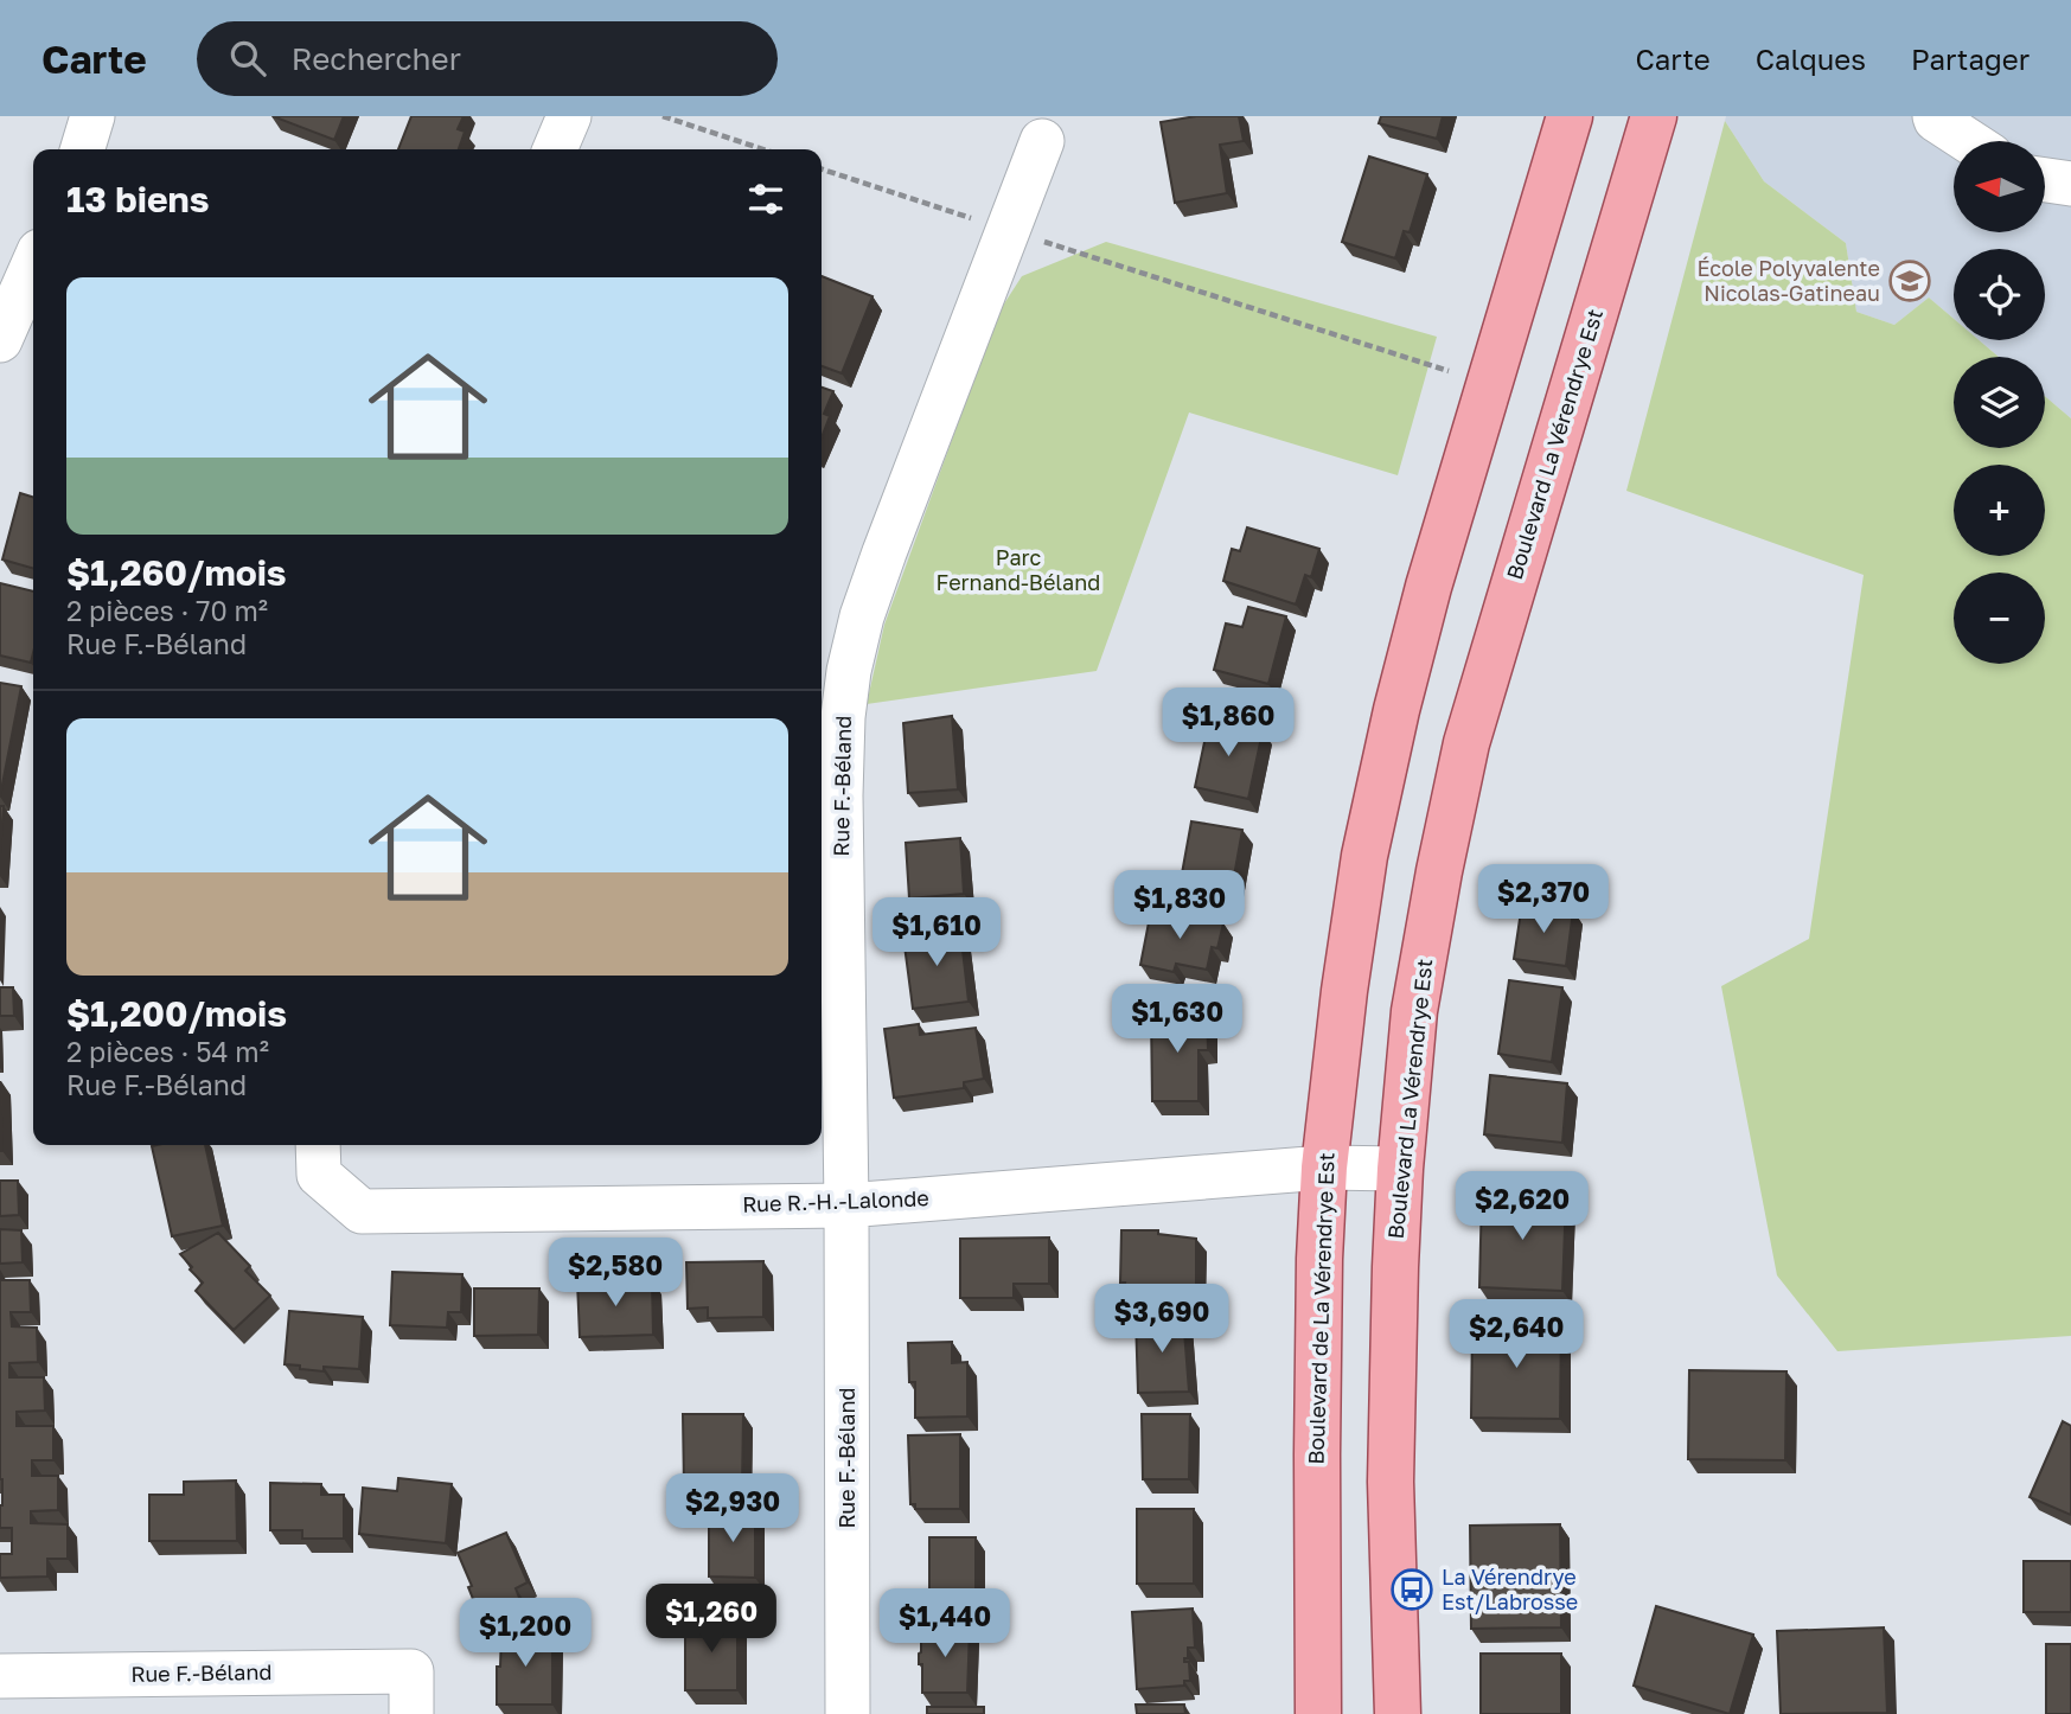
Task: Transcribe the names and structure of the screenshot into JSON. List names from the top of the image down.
{
  "streets": {
    "main road": ["Boulevard La Vérendrye Est", "Boulevard de La Vérendrye Est"],
    "street": ["Rue F.-Béland", "Rue R.-H.-Lalonde"]
  },
  "crossings": [
    ["Boulevard La Vérendrye Est", "Rue R.-H.-Lalonde"],
    ["Rue F.-Béland", "Rue R.-H.-Lalonde"],
    ["Rue R.-H.-Lalonde", "Boulevard de La Vérendrye Est"]
  ],
  "parks": ["Parc Fernand-Béland"],
  "places": {
    "school or university": ["École Polyvalente Nicolas-Gatineau"],
    "bus stop": ["La Vérendrye Est/Labrosse"]
  },
  "north": "left",
  "page": {
    "header": "Carte",
    "search": "Rechercher",
    "nav": ["Carte", "Calques", "Partager"],
    "map_buttons": ["+", "−"],
    "heading": "13 biens",
    "list": [
      {
        "name": "$1,260/mois",
        "note": "2 pièces · 70 m² · Rue F.-Béland"
      },
      {
        "name": "$1,200/mois",
        "note": "2 pièces · 54 m² · Rue F.-Béland"
      }
    ],
    "price": [
      "$1,860",
      "$2,370",
      "$1,830",
      "$1,610",
      "$1,630",
      "$2,620",
      "$2,580",
      "$3,690",
      "$2,640",
      "$2,930",
      "$1,260",
      "$1,440",
      "$1,200"
    ]
  }
}
